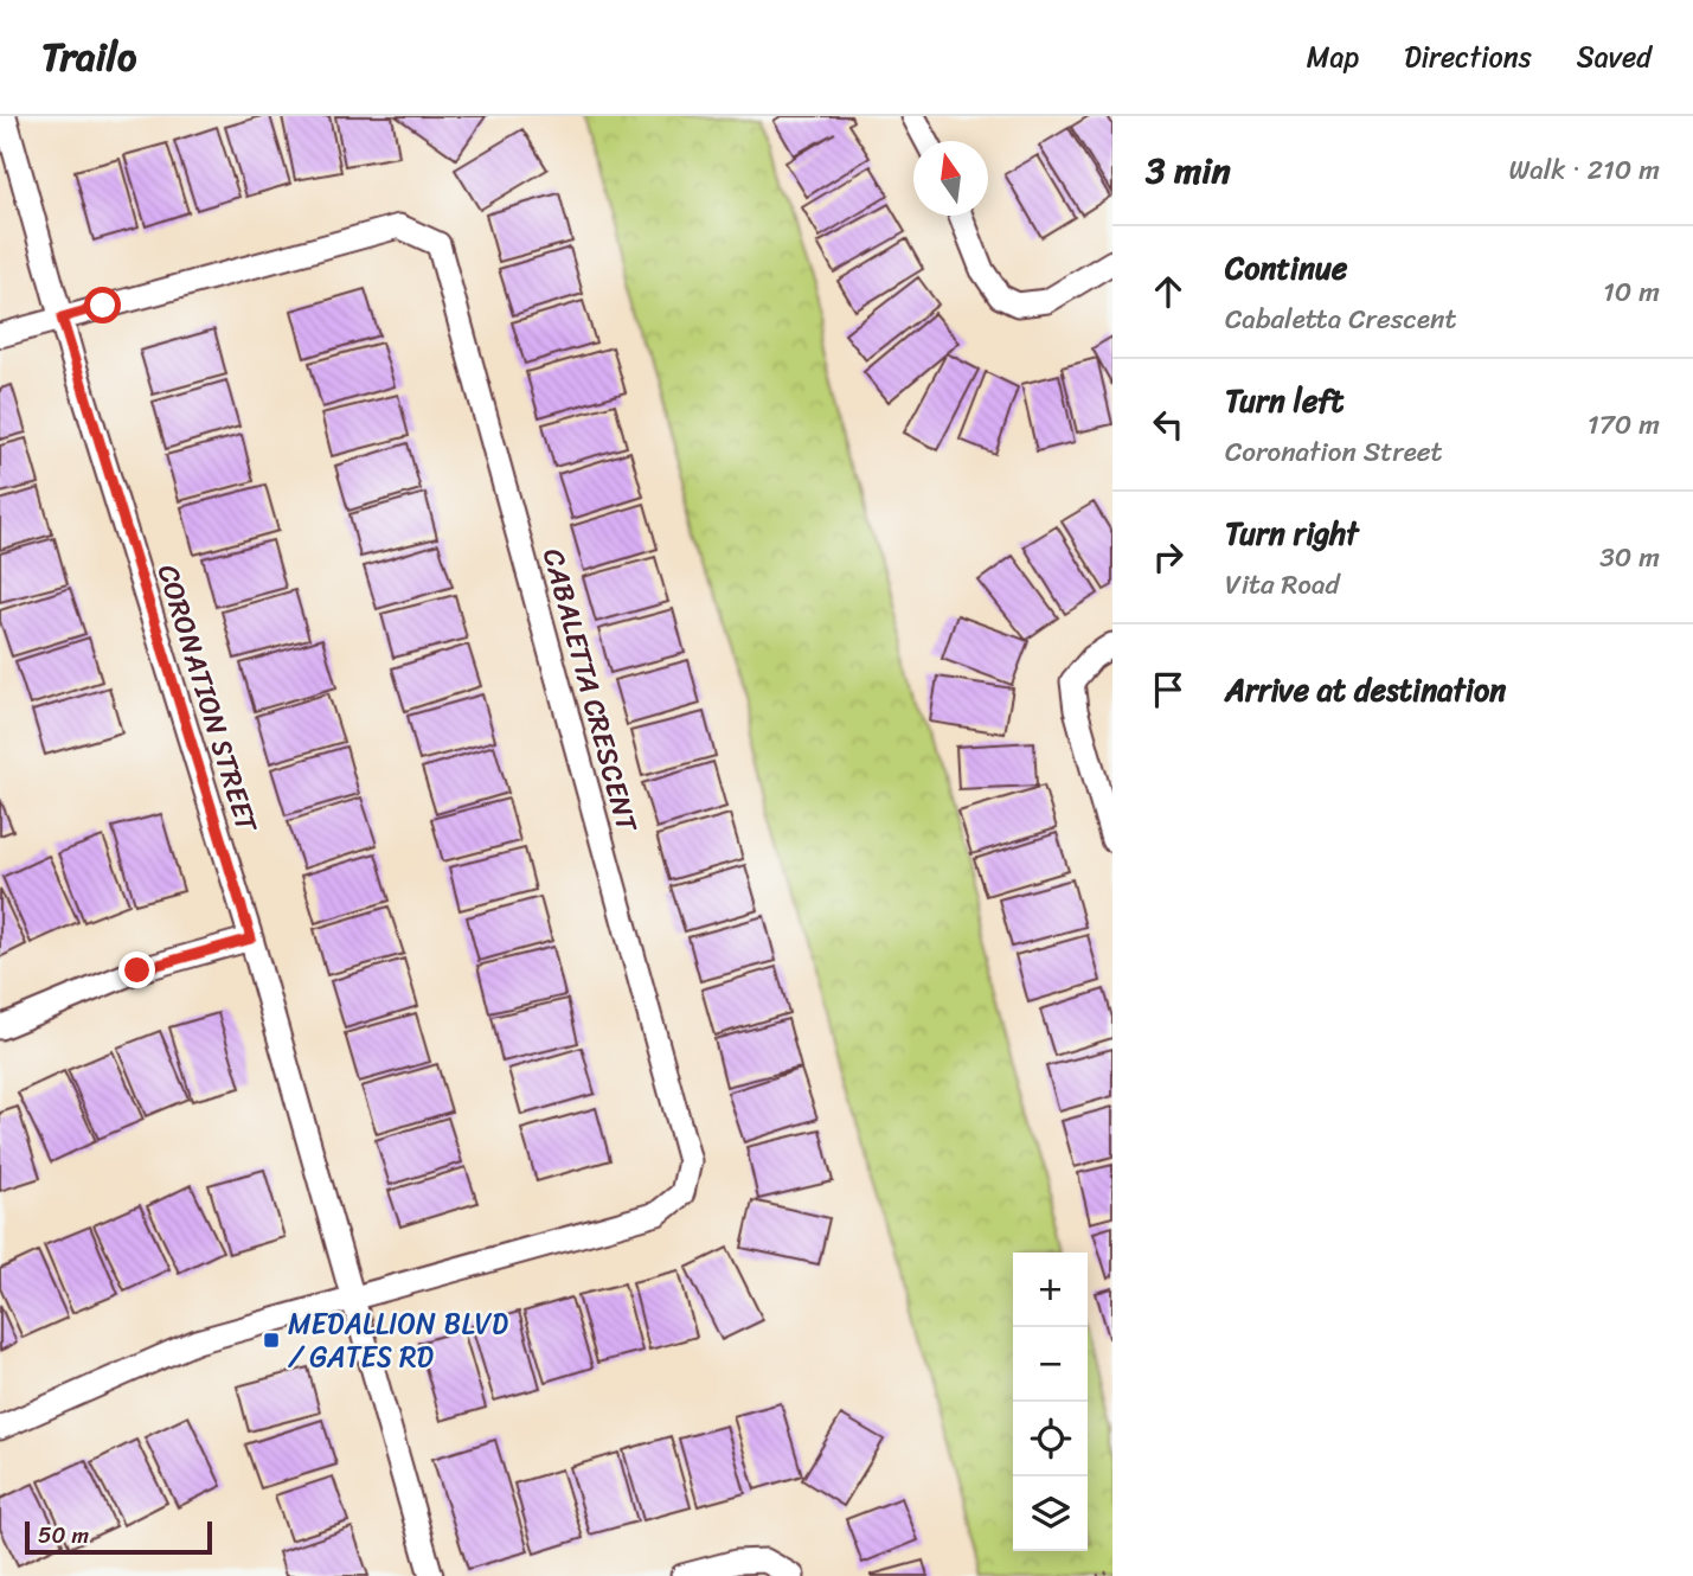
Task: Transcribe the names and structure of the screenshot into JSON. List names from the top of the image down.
{
  "streets": {
    "street": ["CABALETTA CRESCENT", "CORONATION STREET"]
  },
  "crossings": [
    ["CABALETTA CRESCENT", "CORONATION STREET"]
  ],
  "places": {
    "transit": ["MEDALLION BLVD / GATES RD"]
  },
  "scale_bar": "50 m",
  "north": "top",
  "page": {
    "header": "Trailo",
    "nav": ["Map", "Directions", "Saved"],
    "heading": ["3 min", "Walk · 210 m"],
    "list": [
      ["Continue", "Cabaletta Crescent", "10 m"],
      ["Turn left", "Coronation Street", "170 m"],
      ["Turn right", "Vita Road", "30 m"],
      "Arrive at destination"
    ],
    "map_buttons": ["+", "−"],
    "scale": "50 m"
  }
}
